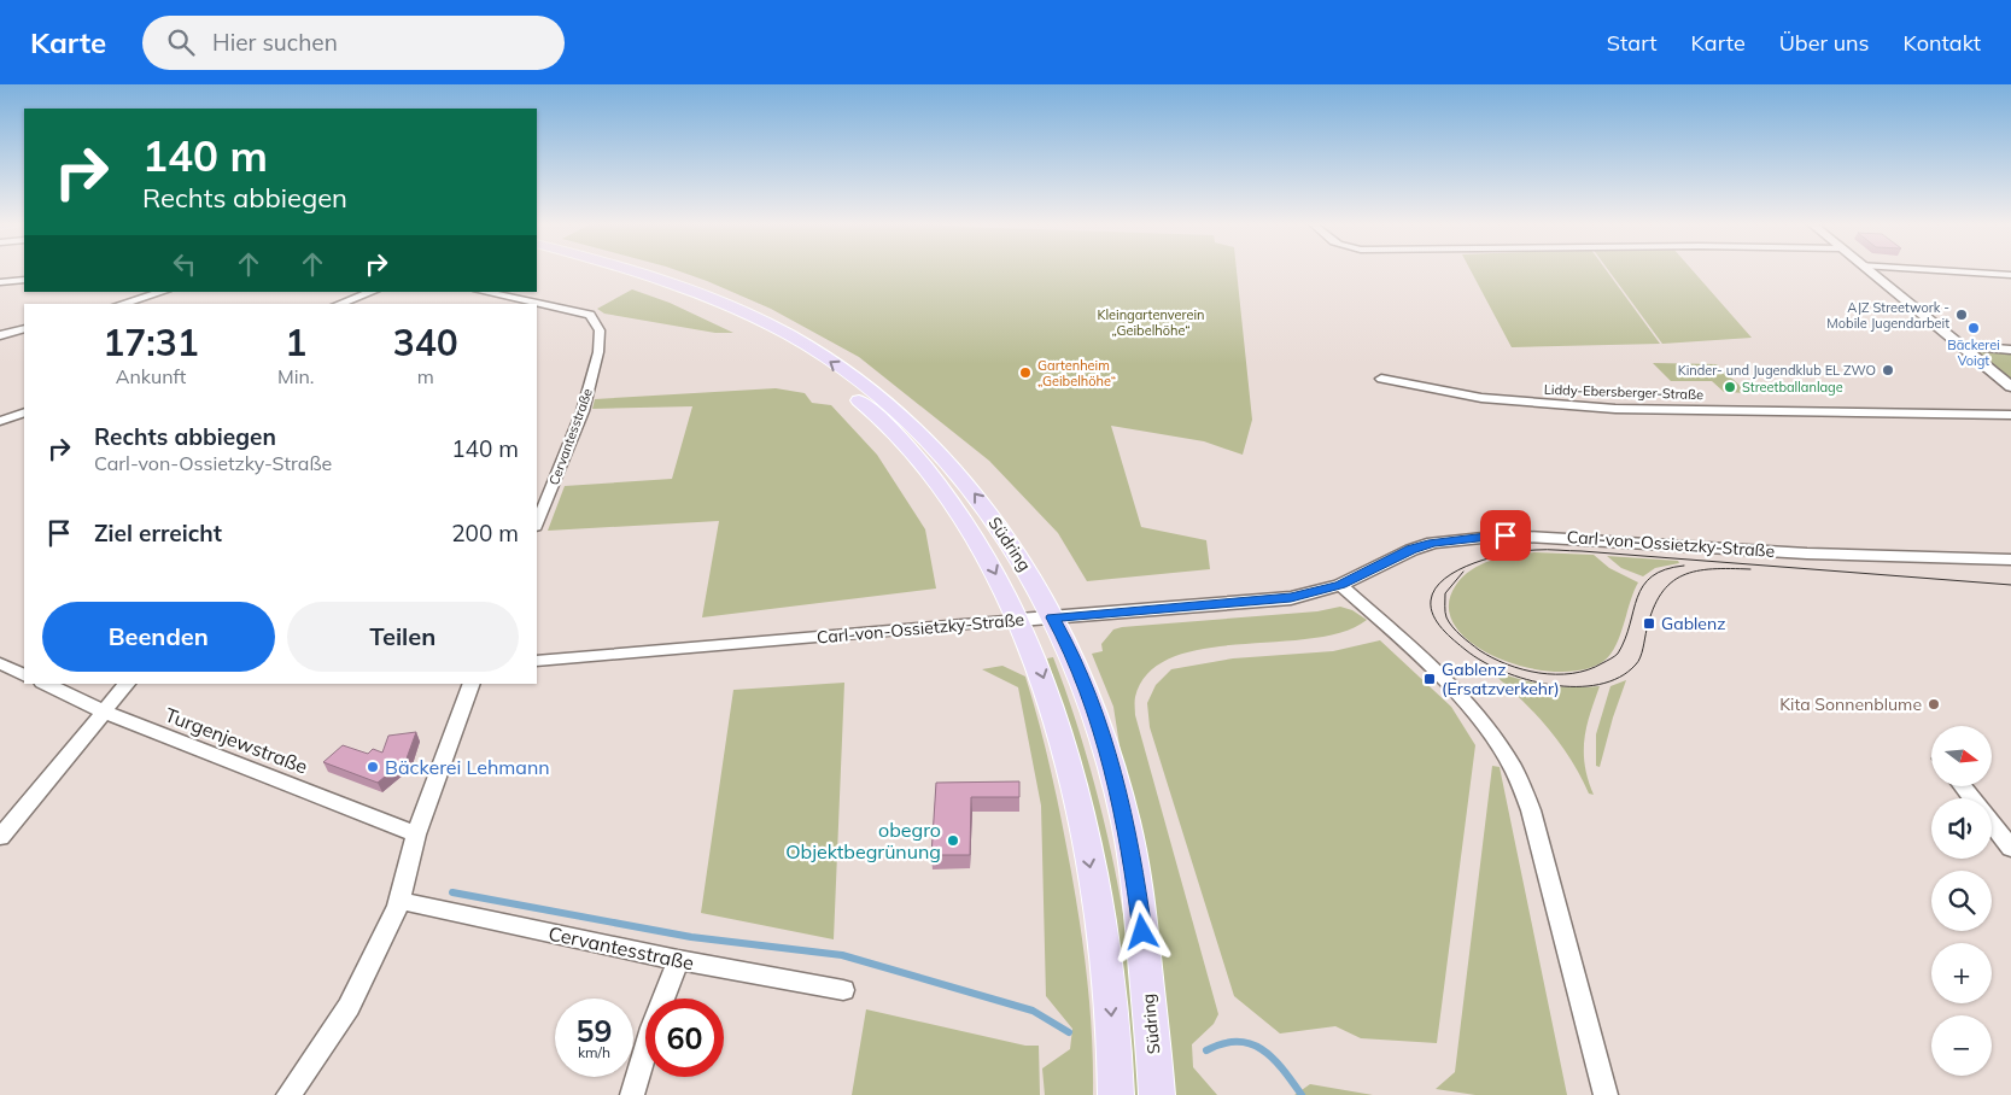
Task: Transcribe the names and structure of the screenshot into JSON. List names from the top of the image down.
{
  "streets": {
    "main road": ["Südring"],
    "street": [
      "Liddy-Ebersberger-Straße",
      "Cervantesstraße",
      "Carl-von-Ossietzky-Straße",
      "Turgenjewstraße"
    ]
  },
  "crossings": [
    ["Südring", "Carl-von-Ossietzky-Straße"]
  ],
  "parks": ["Kleingartenverein „Geibelhöhe“"],
  "places": {
    "other": [
      "AJZ Streetwork - Mobile Jugendarbeit",
      "Bäckerei Voigt",
      "Kinder- und Jugendklub EL ZWO",
      "Gartenheim „Geibelhöhe“",
      "Streetballanlage",
      "Kita Sonnenblume",
      "Bäckerei Lehmann",
      "obegro Objektbegrünung"
    ],
    "transit": ["Gablenz", "Gablenz (Ersatzverkehr)"]
  },
  "north": "right",
  "page": {
    "header": "Karte",
    "search": "Hier suchen",
    "nav": [
      "Start",
      "Karte",
      "Über uns",
      "Kontakt"
    ],
    "turn": ["140 m", "Rechts abbiegen"],
    "eta": [
      "17:31",
      "Ankunft",
      "1",
      "Min.",
      "340",
      "m"
    ],
    "list": [
      {
        "name": "Rechts abbiegen",
        "note": "Carl-von-Ossietzky-Straße",
        "value": "140 m"
      },
      {
        "name": "Ziel erreicht",
        "value": "200 m"
      }
    ],
    "buttons": ["Beenden", "Teilen"],
    "map_buttons": ["+", "−"],
    "speed": "59 km/h",
    "limit": "60"
  }
}
